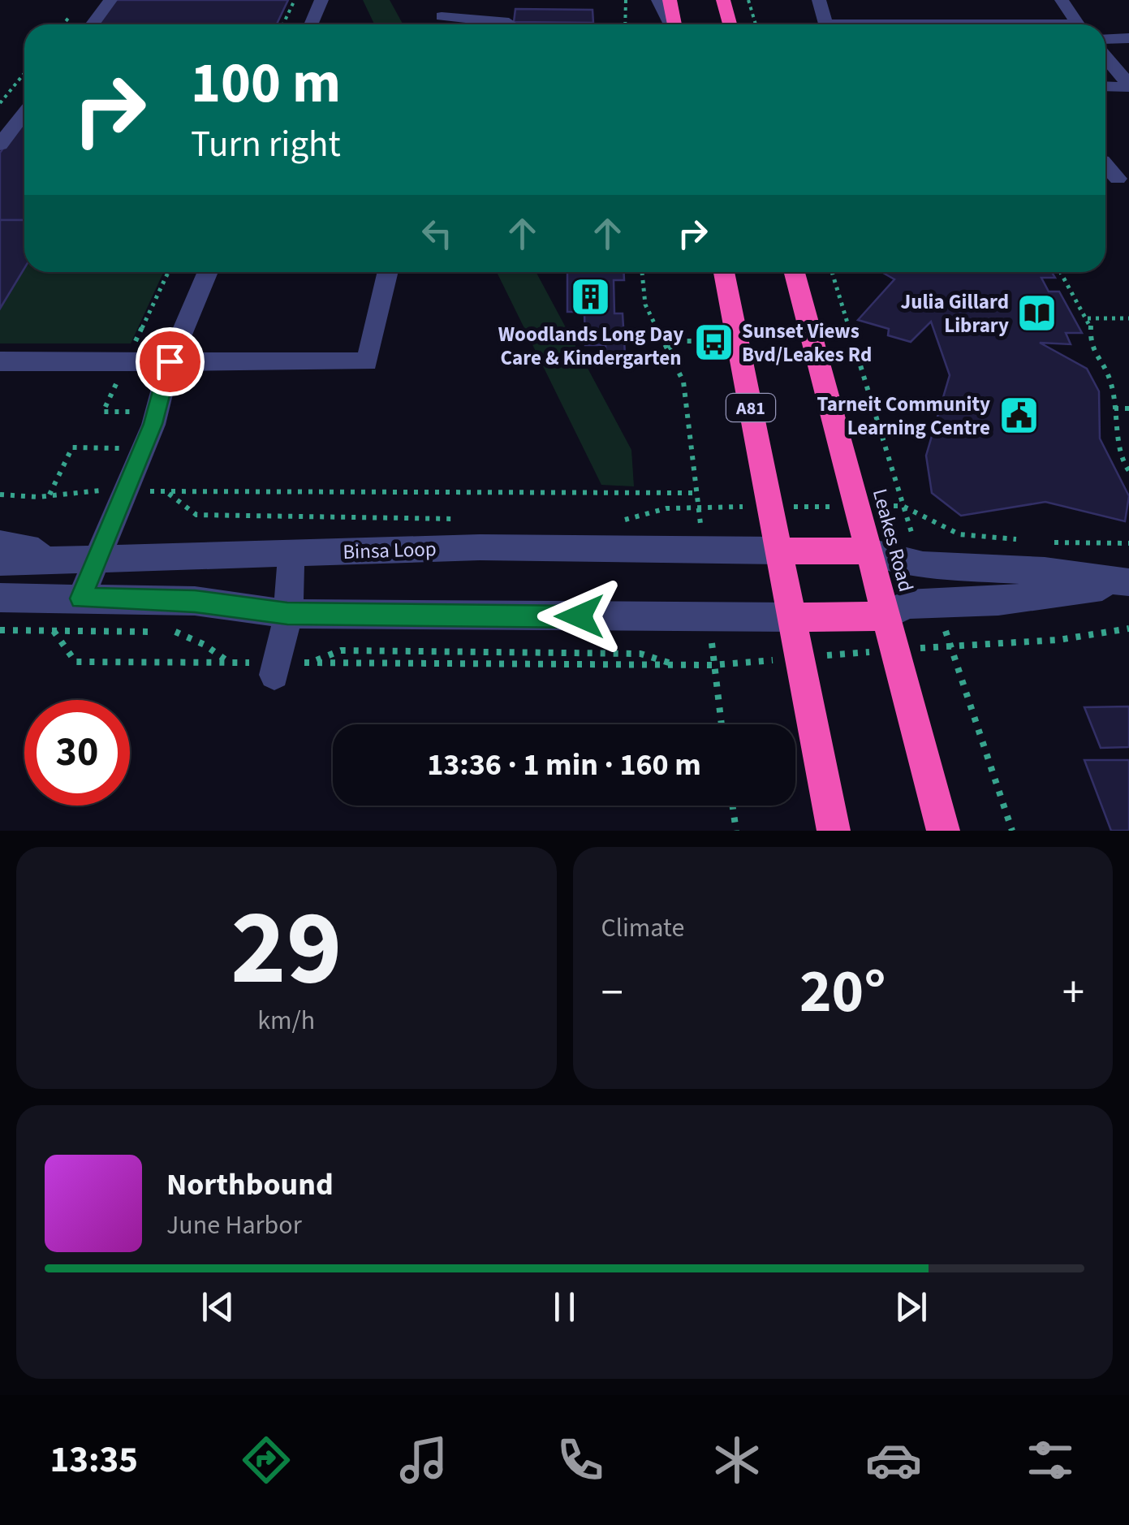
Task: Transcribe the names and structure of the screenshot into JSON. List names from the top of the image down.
{
  "streets": {
    "highway": ["A81", "Leakes Road"],
    "street": ["Binsa Loop"]
  },
  "crossings": [
    ["A81", "Binsa Loop"]
  ],
  "places": {
    "building": ["Woodlands Long Day Care & Kindergarten"],
    "library": ["Julia Gillard Library"],
    "bus stop": ["Sunset Views Bvd/Leakes Rd"],
    "public building": ["Tarneit Community Learning Centre"]
  },
  "page": {
    "turn": ["100 m", "Turn right"],
    "limit": "30",
    "trip": "13:36 · 1 min · 160 m",
    "tile": [
      ["29", "km/h"],
      "Climate"
    ],
    "heat": ["−", "20°", "+"],
    "song": ["Northbound", "June Harbor"],
    "tabs": "13:35"
  }
}
